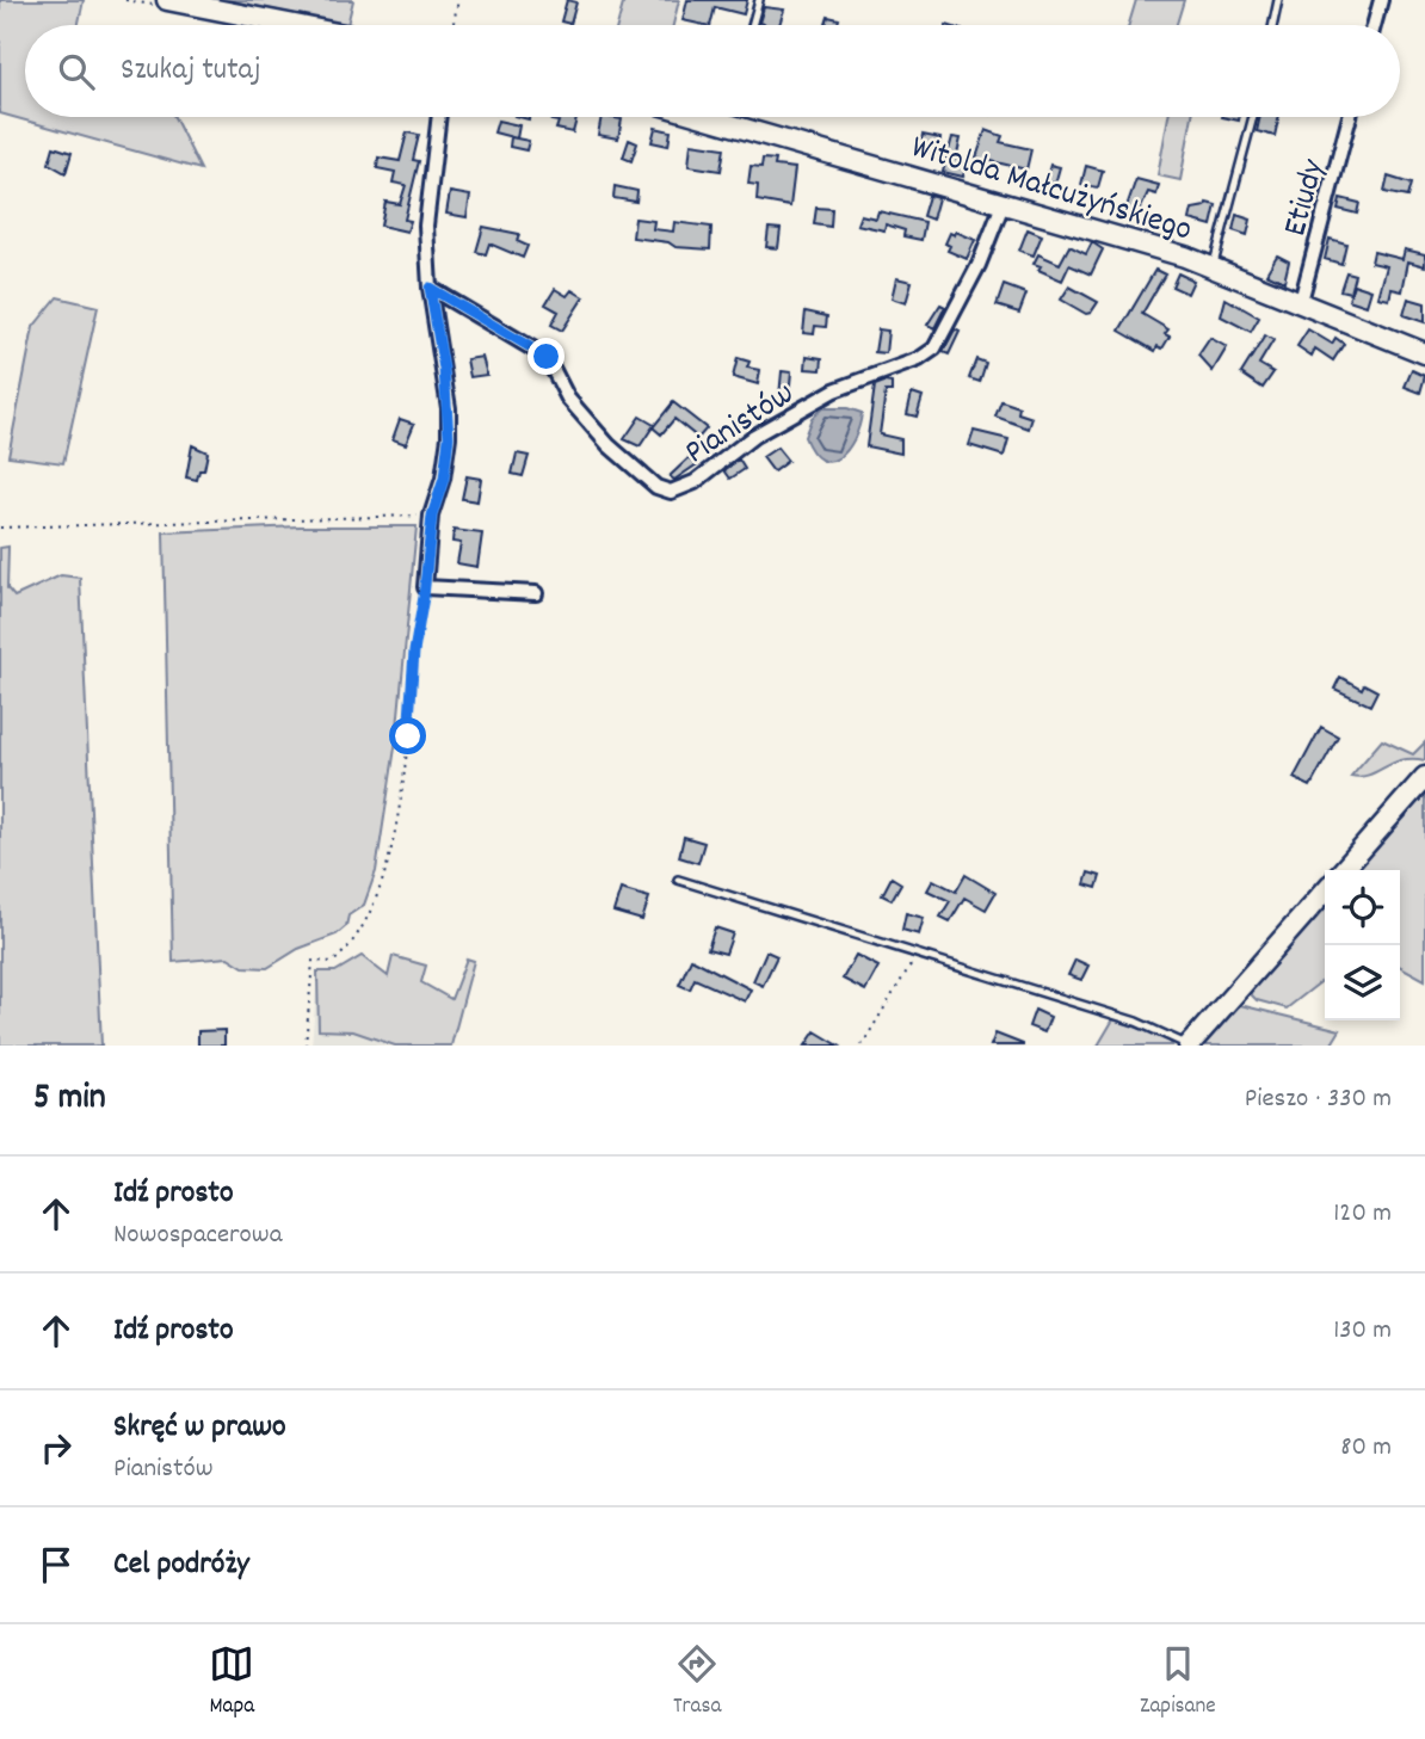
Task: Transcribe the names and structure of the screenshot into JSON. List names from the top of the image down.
{
  "streets": {
    "street": ["Witolda Małcużyńskiego", "Etiudy", "Pianistów"]
  },
  "crossings": [
    ["Witolda Małcużyńskiego", "Etiudy"],
    ["Witolda Małcużyńskiego", "Pianistów"]
  ],
  "page": {
    "search": "Szukaj tutaj",
    "heading": ["5 min", "Pieszo · 330 m"],
    "list": [
      ["Idź prosto", "Nowospacerowa", "120 m"],
      ["Idź prosto", "130 m"],
      ["Skręć w prawo", "Pianistów", "80 m"],
      "Cel podróży"
    ],
    "nav": ["Mapa", "Trasa", "Zapisane"]
  }
}
